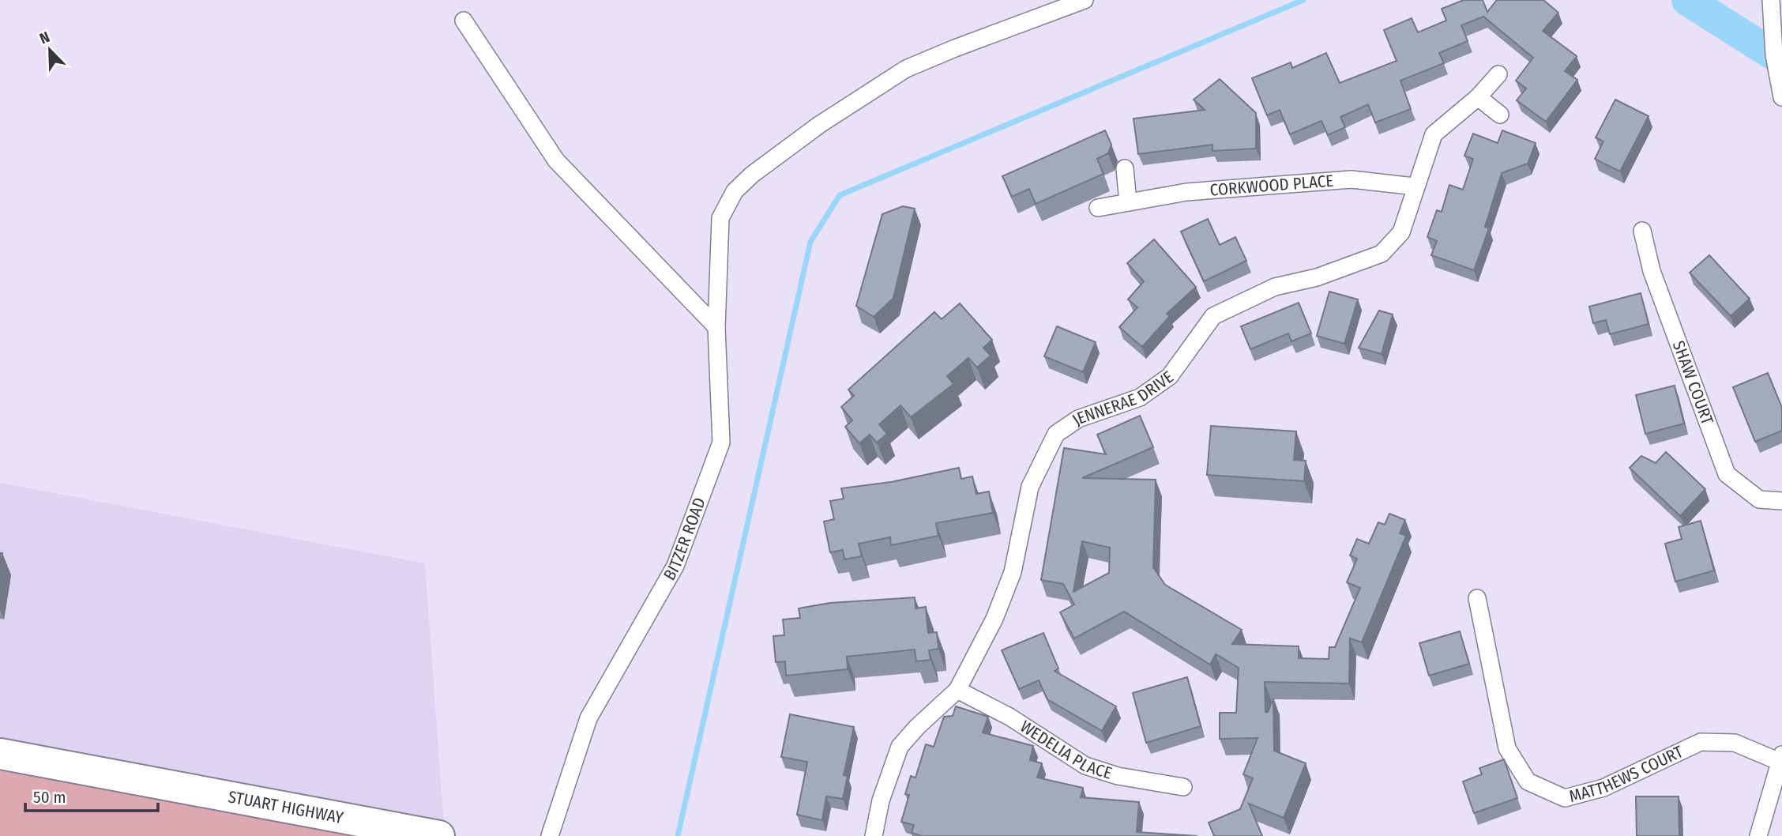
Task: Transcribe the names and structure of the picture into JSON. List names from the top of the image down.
{
  "streets": {
    "highway": ["STUART HIGHWAY"],
    "street": [
      "CORKWOOD PLACE",
      "SHAW COURT",
      "JENNERAE DRIVE",
      "BITZER ROAD",
      "WEDELIA PLACE",
      "MATTHEWS COURT"
    ]
  },
  "crossings": [
    ["CORKWOOD PLACE", "JENNERAE DRIVE"],
    ["JENNERAE DRIVE", "WEDELIA PLACE"]
  ],
  "scale_bar": "50 m",
  "north": "top left"
}
